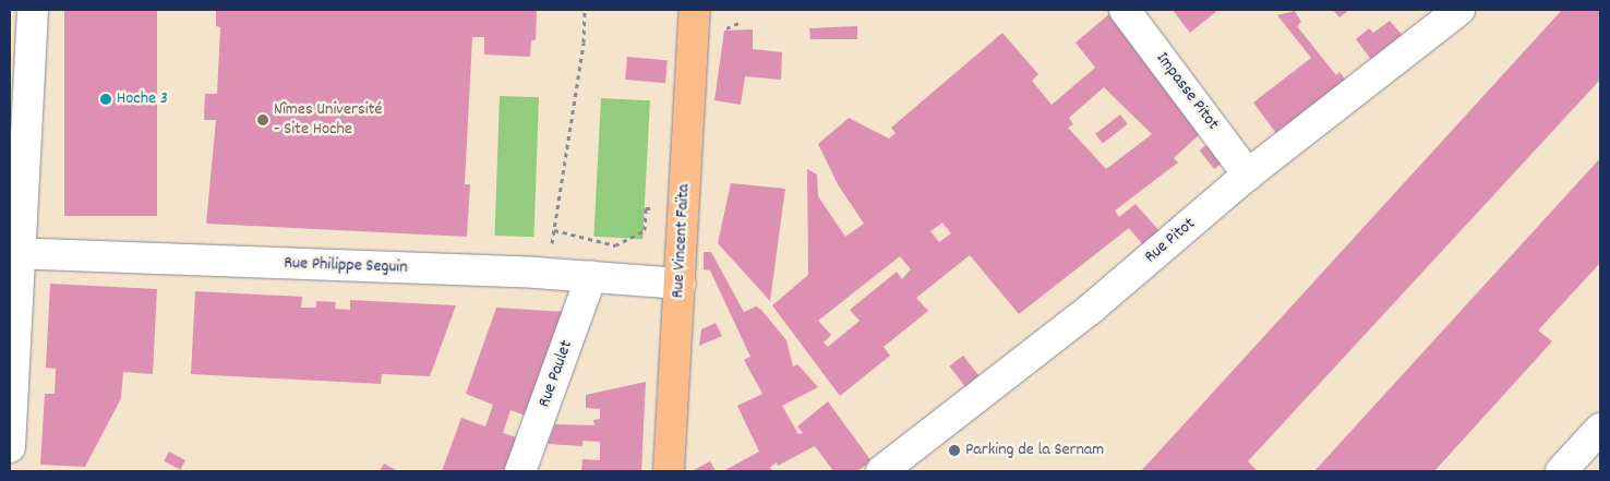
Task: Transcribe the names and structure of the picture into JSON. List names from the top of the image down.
{
  "streets": {
    "main road": ["Rue Vincent Faïta"],
    "street": [
      "Impasse Pitot",
      "Rue Pitot",
      "Rue Philippe Seguin",
      "Rue Paulet"
    ]
  },
  "crossings": [
    ["Impasse Pitot", "Rue Pitot"],
    ["Rue Vincent Faïta", "Rue Philippe Seguin"],
    ["Rue Philippe Seguin", "Rue Paulet"]
  ],
  "places": ["Hoche 3", "Nîmes Université - Site Hoche", "Parking de la Sernam"]
}
